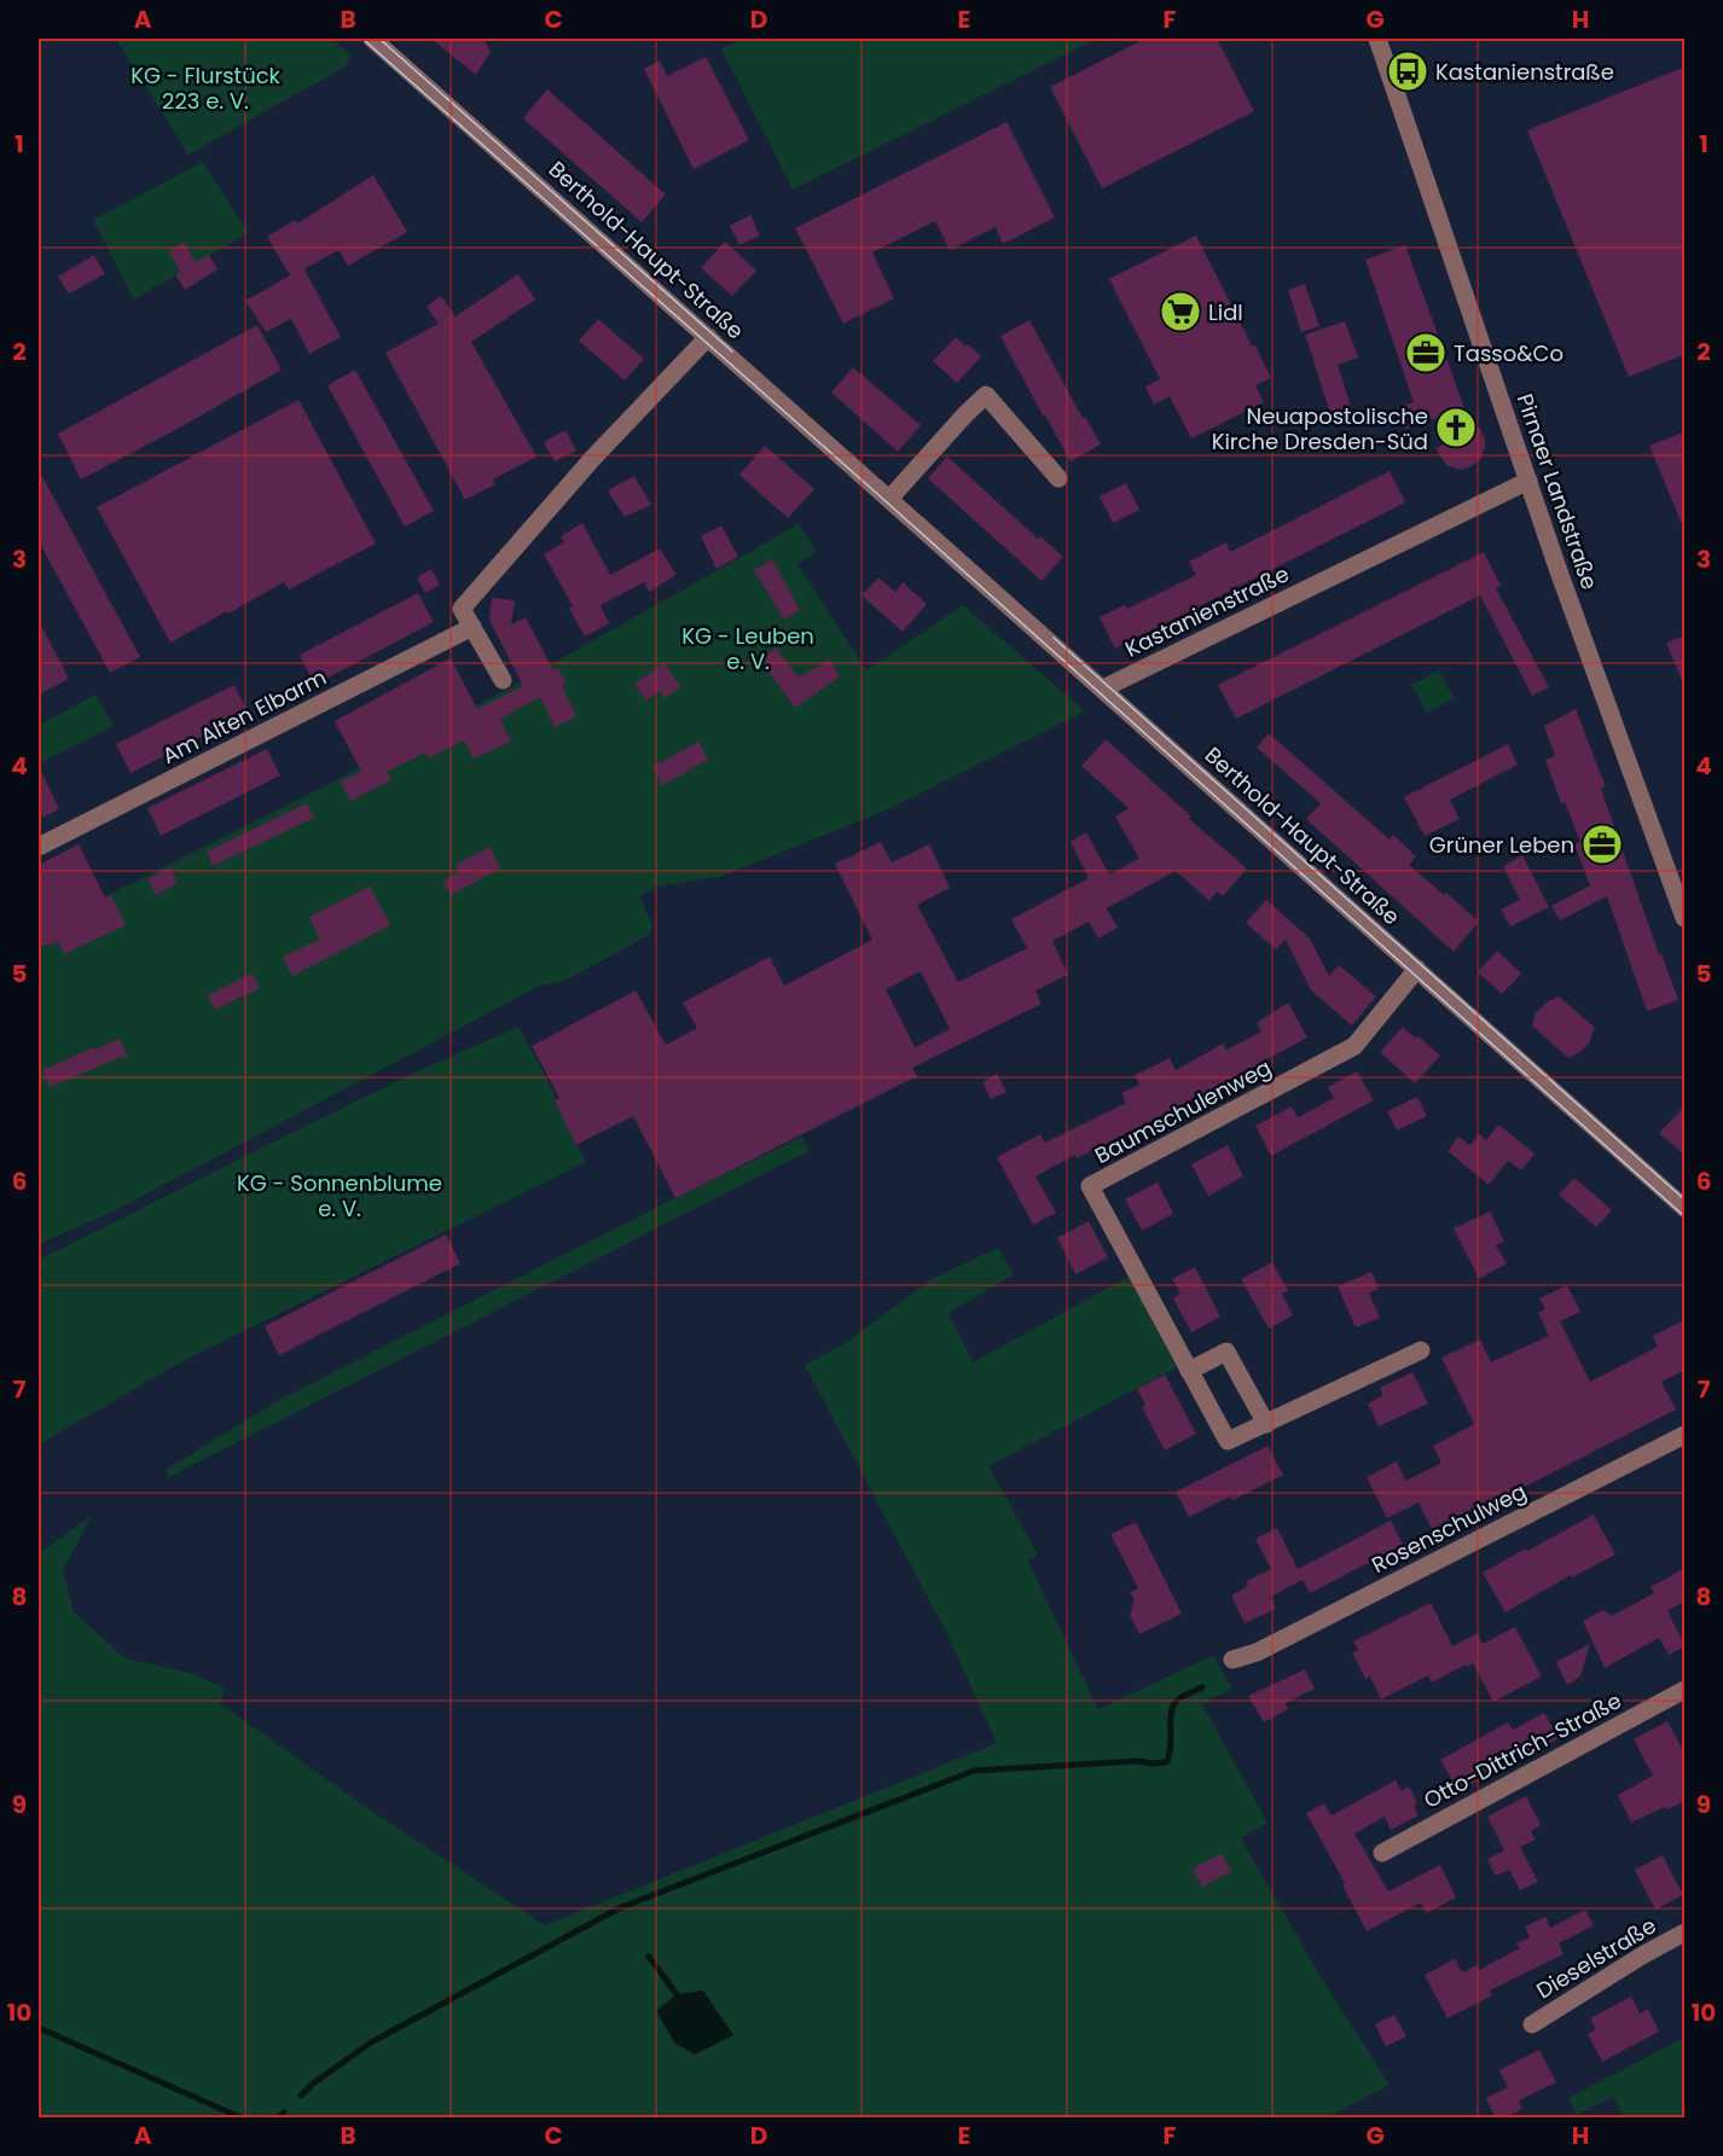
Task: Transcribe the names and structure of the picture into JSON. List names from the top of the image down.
{
  "streets": {
    "street": [
      "Berthold-Haupt-Straße",
      "Pirnaer Landstraße",
      "Kastanienstraße",
      "Am Alten Elbarm",
      "Baumschulenweg",
      "Rosenschulweg",
      "Otto-Dittrich-Straße",
      "Dieselstraße"
    ]
  },
  "crossings": [
    ["Berthold-Haupt-Straße", "Kastanienstraße"],
    ["Berthold-Haupt-Straße", "Baumschulenweg"],
    ["Pirnaer Landstraße", "Kastanienstraße"]
  ],
  "parks": ["KG - Flurstück 223 e. V.", "KG - Leuben e. V.", "KG - Sonnenblume e. V."],
  "places": {
    "bus stop": ["Kastanienstraße"],
    "supermarket": ["Lidl"],
    "office": ["Tasso&Co", "Grüner Leben"],
    "church": ["Neuapostolische Kirche Dresden-Süd"]
  },
  "grid": {
    "columns": [
      "A",
      "B",
      "C",
      "D",
      "E",
      "F",
      "G",
      "H"
    ],
    "rows": [
      "1",
      "2",
      "3",
      "4",
      "5",
      "6",
      "7",
      "8",
      "9",
      "10"
    ]
  }
}
